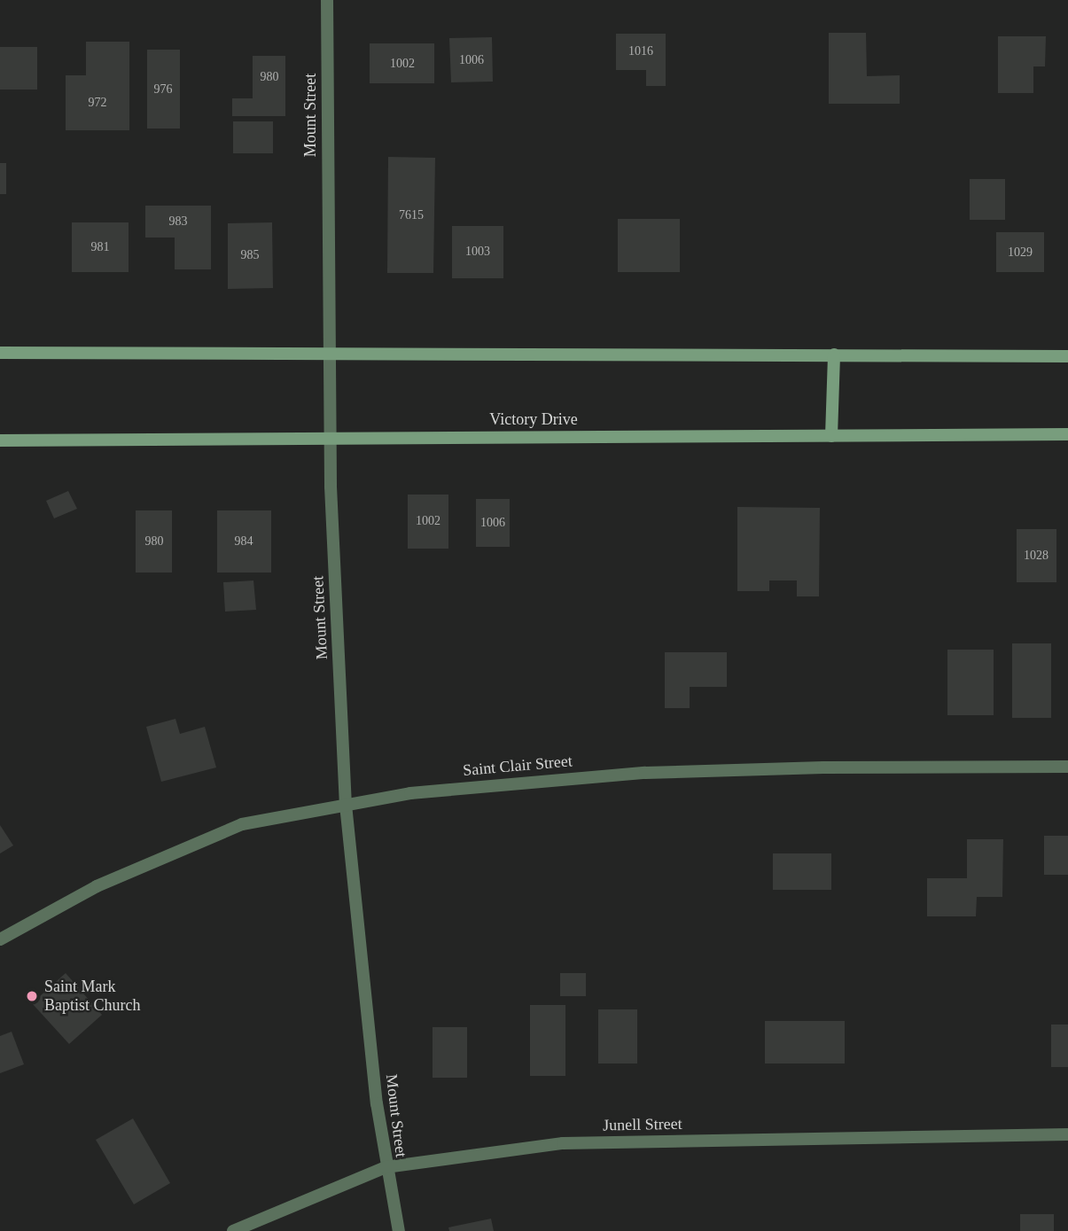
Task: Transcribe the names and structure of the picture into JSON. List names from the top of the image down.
{
  "streets": {
    "main road": ["Victory Drive"],
    "street": ["Mount Street", "Saint Clair Street", "Junell Street"]
  },
  "crossings": [
    ["Mount Street", "Victory Drive"],
    ["Mount Street", "Saint Clair Street"],
    ["Mount Street", "Junell Street"]
  ],
  "places": ["Saint Mark Baptist Church"],
  "house_numbers": [
    "1016",
    "1006",
    "1002",
    "980",
    "976",
    "972",
    "7615",
    "983",
    "981",
    "1003",
    "1029",
    "985",
    "1002",
    "1006",
    "980",
    "984",
    "1028"
  ]
}
